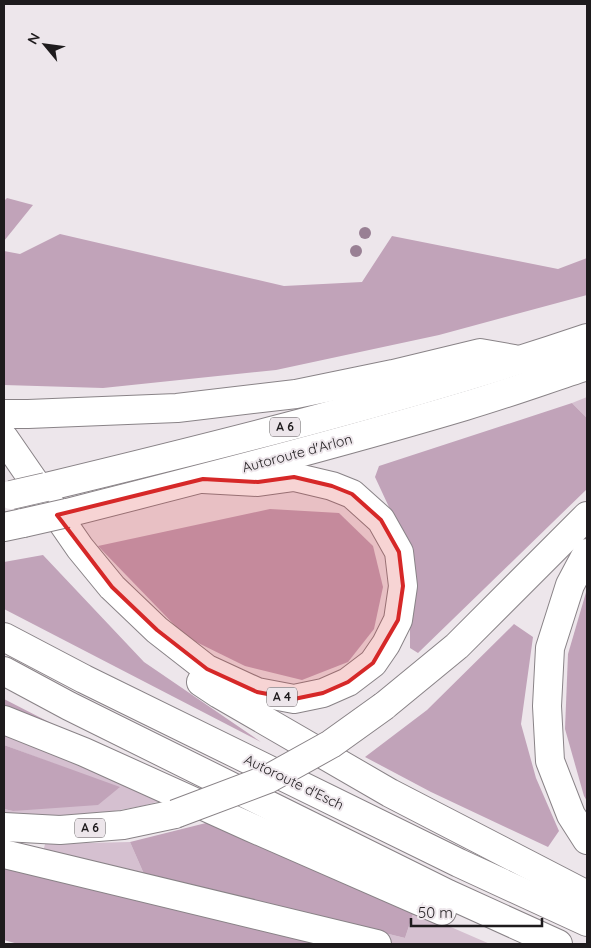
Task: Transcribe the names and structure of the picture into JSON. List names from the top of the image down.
{
  "streets": {
    "highway": [
      "A 6",
      "Autoroute d'Arlon",
      "A 4",
      "Autoroute d'Esch"
    ]
  },
  "crossings": [
    ["Autoroute d'Arlon", "A 4"]
  ],
  "scale_bar": "50 m",
  "north": "top left"
}
